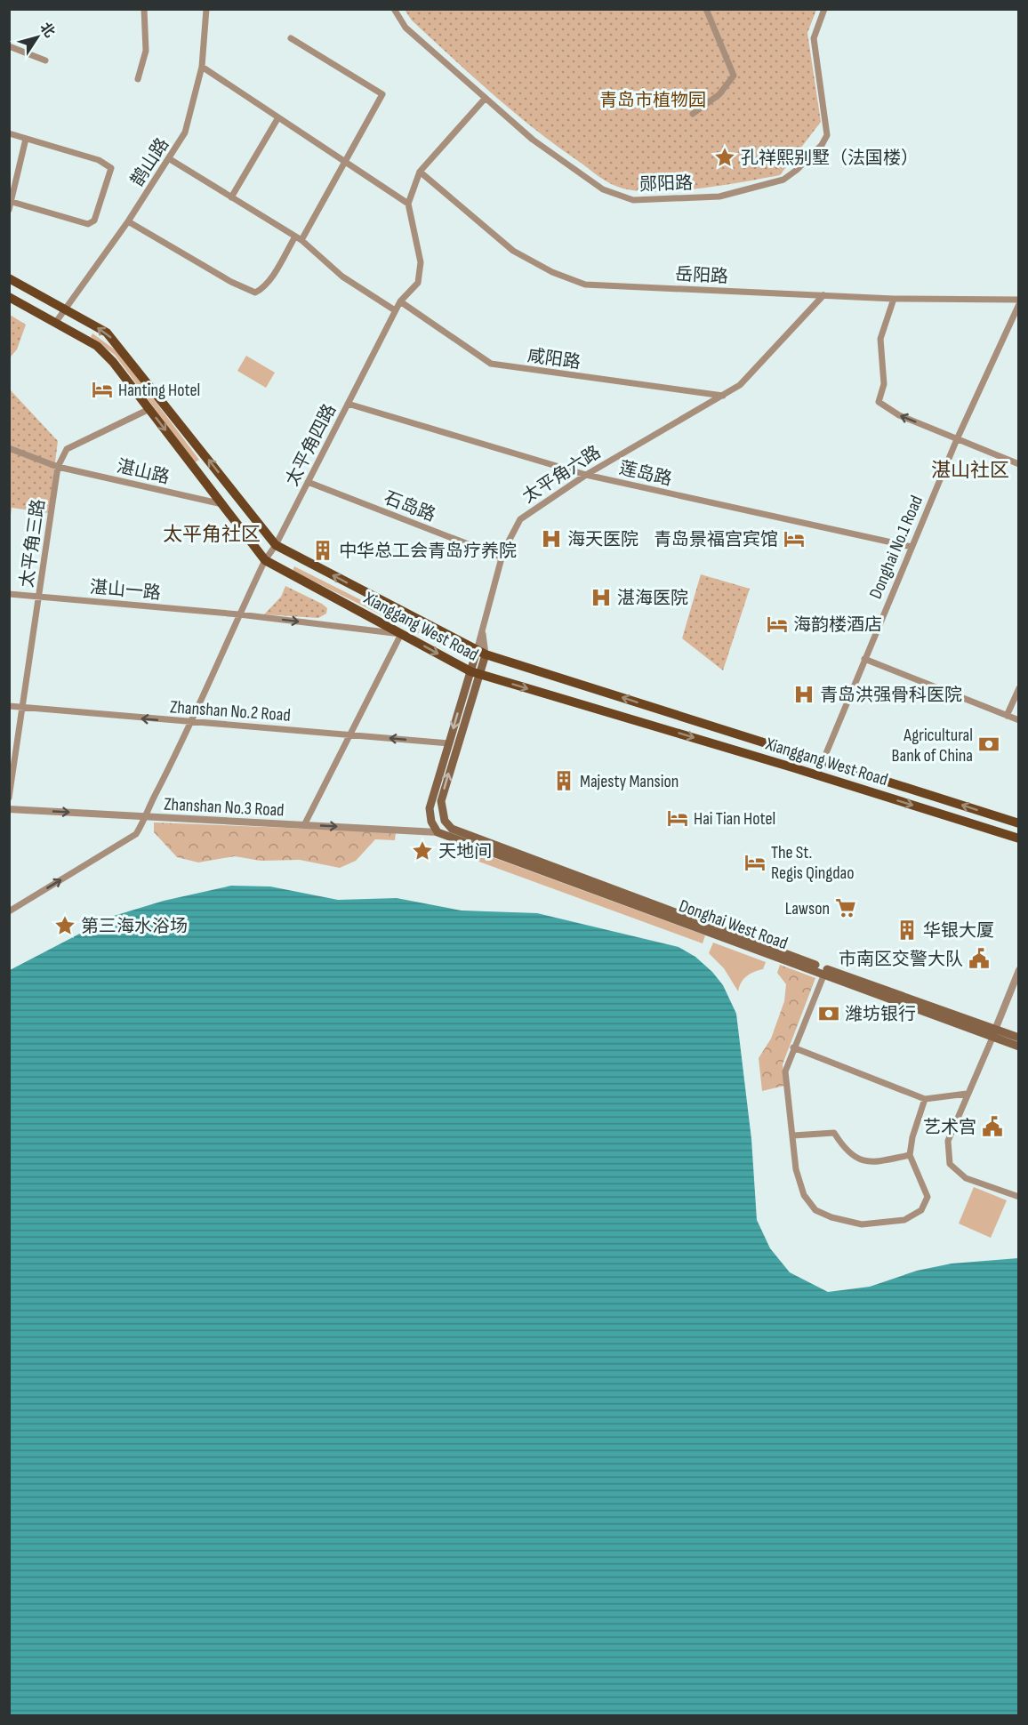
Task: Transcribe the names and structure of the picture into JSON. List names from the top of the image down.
{
  "streets": {
    "main road": ["Xianggang West Road", "Donghai West Road"],
    "street": [
      "鹊山路",
      "郧阳路",
      "岳阳路",
      "咸阳路",
      "太平角四路",
      "湛山路",
      "莲岛路",
      "太平角六路",
      "石岛路",
      "太平角三路",
      "Donghai No.1 Road",
      "湛山一路",
      "Zhanshan No.2 Road",
      "Zhanshan No.3 Road"
    ]
  },
  "crossings": [
    ["鹊山路", "Xianggang West Road"],
    ["岳阳路", "太平角六路"],
    ["咸阳路", "太平角四路"],
    ["咸阳路", "太平角六路"],
    ["太平角四路", "莲岛路"],
    ["太平角四路", "石岛路"],
    ["太平角四路", "湛山一路"],
    ["太平角四路", "Xianggang West Road"],
    ["太平角四路", "Zhanshan No.2 Road"],
    ["太平角四路", "Zhanshan No.3 Road"],
    ["湛山路", "太平角三路"],
    ["湛山路", "Xianggang West Road"],
    ["莲岛路", "太平角六路"],
    ["莲岛路", "Donghai No.1 Road"],
    ["太平角六路", "石岛路"],
    ["太平角六路", "Xianggang West Road"],
    ["太平角三路", "湛山一路"],
    ["太平角三路", "Xianggang West Road"],
    ["太平角三路", "Zhanshan No.2 Road"],
    ["Donghai No.1 Road", "Xianggang West Road"],
    ["湛山一路", "Xianggang West Road"],
    ["Xianggang West Road", "Donghai West Road"],
    ["Zhanshan No.3 Road", "Donghai West Road"]
  ],
  "one_way": ["湛山一路", "Zhanshan No.2 Road", "Zhanshan No.3 Road"],
  "districts": ["湛山社区", "太平角社区"],
  "parks": ["青岛市植物园"],
  "places": {
    "place": ["孔祥熙别墅（法国楼）", "天地间", "第三海水浴场"],
    "hotel": [
      "Hanting Hotel",
      "青岛景福宫宾馆",
      "海韵楼酒店",
      "Hai Tian Hotel",
      "The St. Regis Qingdao"
    ],
    "hospital": ["海天医院", "湛海医院", "青岛洪强骨科医院"],
    "building": ["中华总工会青岛疗养院", "Majesty Mansion", "华银大厦"],
    "bank": ["Agricultural Bank of China", "潍坊银行"],
    "supermarket": ["Lawson"],
    "public building": ["市南区交警大队", "艺术宫"]
  },
  "north": "top right"
}
